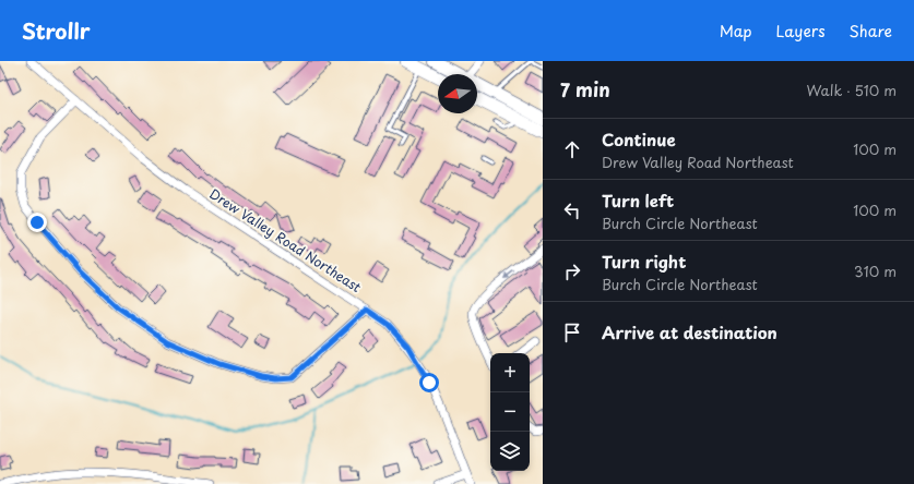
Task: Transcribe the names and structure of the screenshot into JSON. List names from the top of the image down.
{
  "streets": {
    "street": ["Drew Valley Road Northeast"]
  },
  "north": "left",
  "page": {
    "header": "Strollr",
    "nav": ["Map", "Layers", "Share"],
    "heading": ["7 min", "Walk · 510 m"],
    "list": [
      ["Continue", "Drew Valley Road Northeast", "100 m"],
      ["Turn left", "Burch Circle Northeast", "100 m"],
      ["Turn right", "Burch Circle Northeast", "310 m"],
      "Arrive at destination"
    ],
    "map_buttons": ["+", "−"]
  }
}
